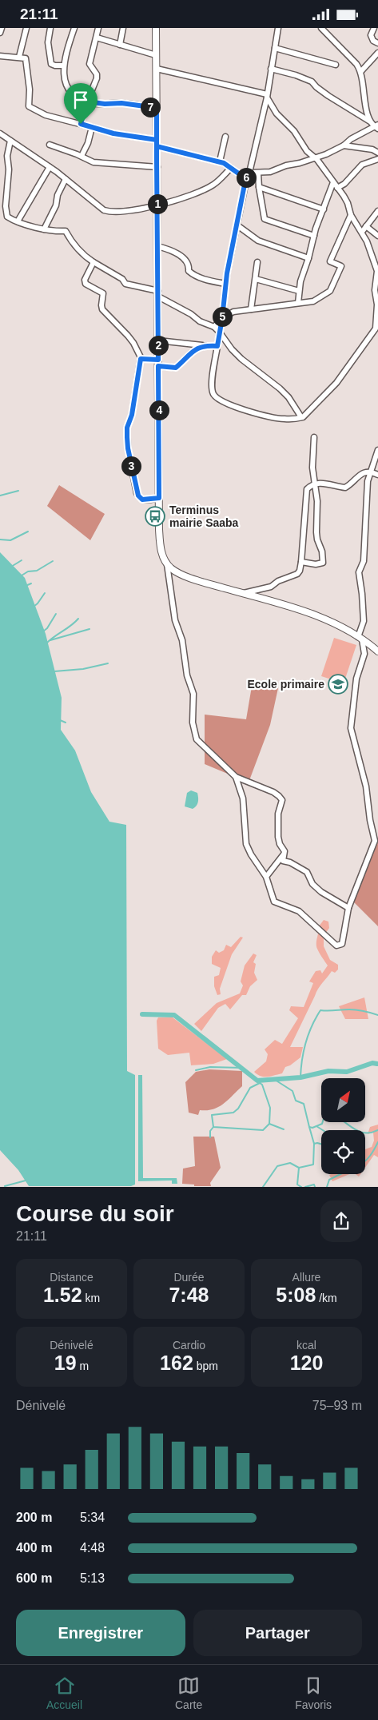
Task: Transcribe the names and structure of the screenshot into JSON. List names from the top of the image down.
{
  "places": {
    "bus stop": ["Terminus mairie Saaba"],
    "school or university": ["Ecole primaire"]
  },
  "north": "top right",
  "page": {
    "status": "21:11",
    "pins": [
      "7",
      "6",
      "1",
      "5",
      "2",
      "4",
      "3"
    ],
    "heading": ["Course du soir", "21:11"],
    "stats": [
      ["Distance", "1.52 km"],
      ["Durée", "7:48"],
      ["Allure", "5:08 /km"],
      ["Dénivelé", "19 m"],
      ["Cardio", "162 bpm"],
      ["kcal", "120"]
    ],
    "chart": ["Dénivelé", "75–93 m"],
    "list": [
      {
        "name": "200 m",
        "note": "5:34"
      },
      {
        "name": "400 m",
        "note": "4:48"
      },
      {
        "name": "600 m",
        "note": "5:13"
      }
    ],
    "buttons": ["Enregistrer", "Partager"],
    "tabs": ["Accueil", "Carte", "Favoris"]
  }
}
